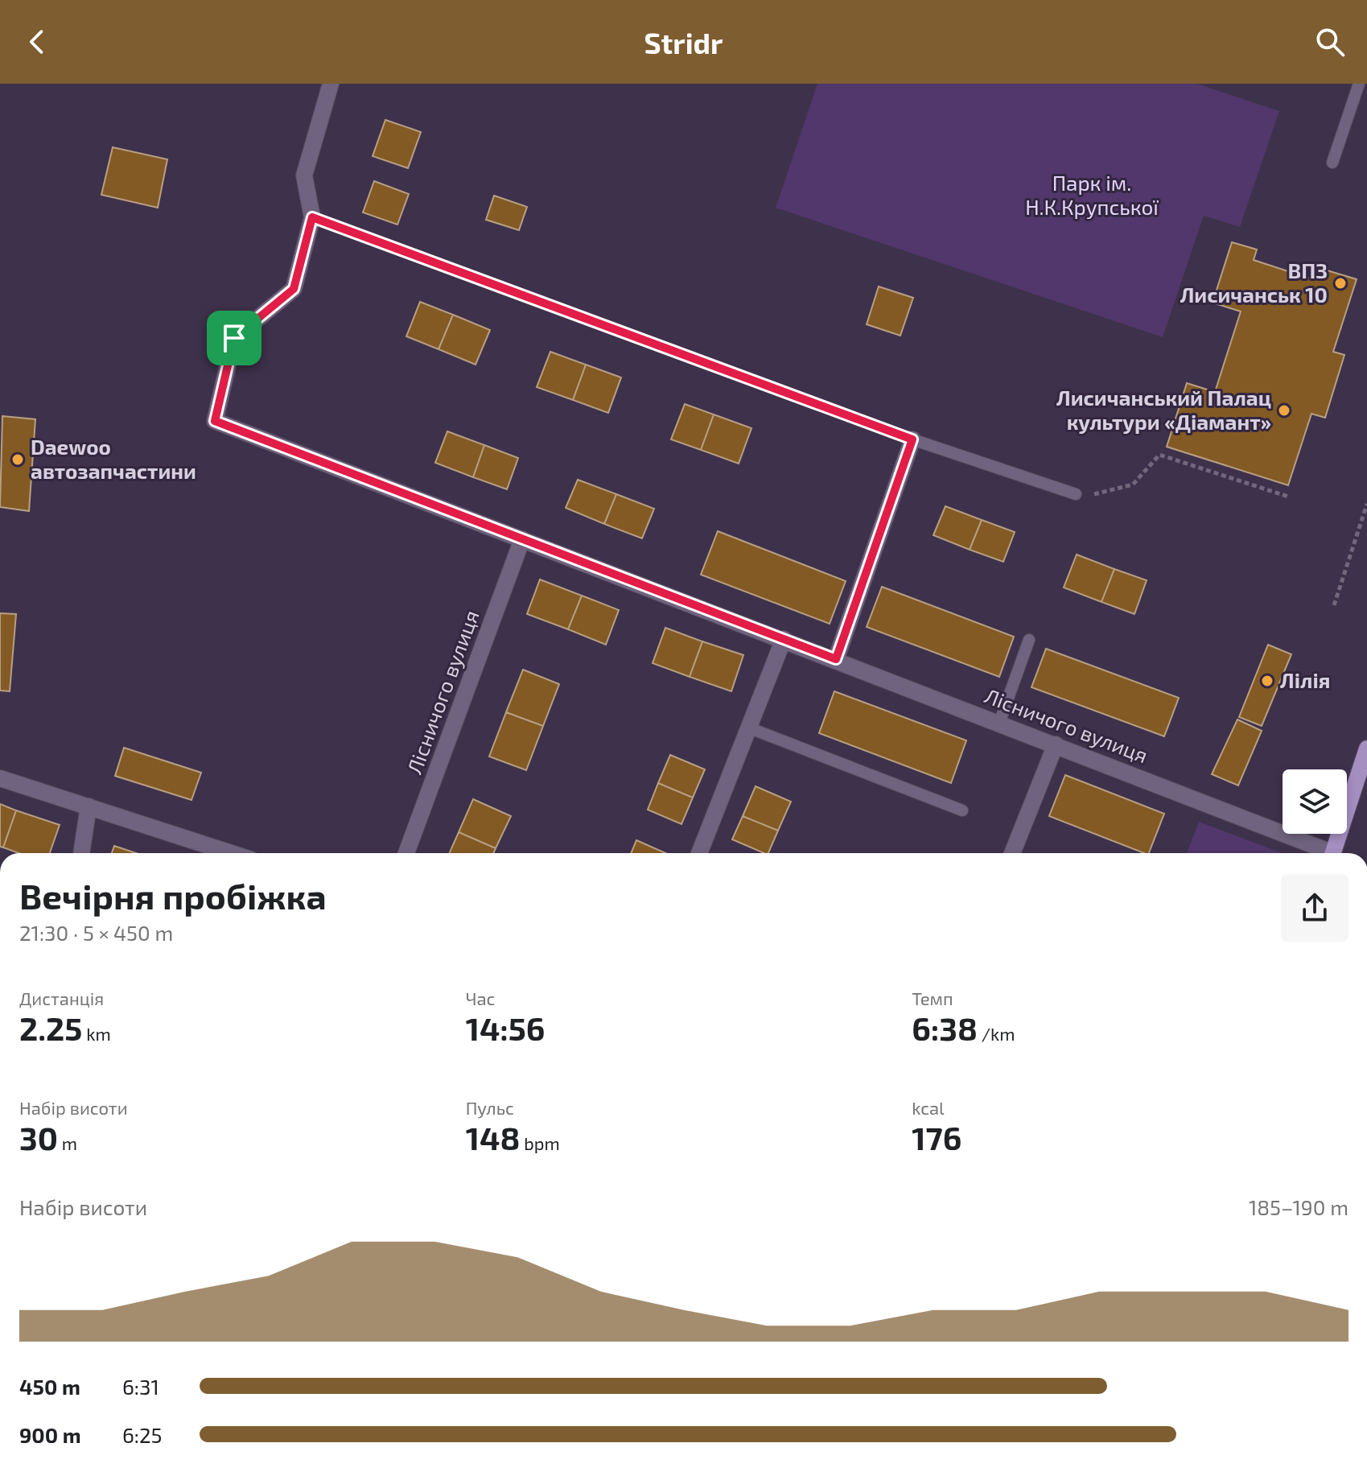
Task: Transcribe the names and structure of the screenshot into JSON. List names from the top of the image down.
{
  "streets": {
    "street": ["Лісничого вулиця"]
  },
  "parks": ["Парк ім. Н.К.Крупської"],
  "places": [
    "ВПЗ Лисичанськ 10",
    "Лисичанський Палац культури «Діамант»",
    "Daewoo автозапчастини",
    "Лілія"
  ],
  "page": {
    "header": "Stridr",
    "heading": ["Вечірня пробіжка", "21:30 · 5 × 450 m"],
    "stats": [
      ["Дистанція", "2.25 km"],
      ["Час", "14:56"],
      ["Темп", "6:38 /km"],
      ["Набір висоти", "30 m"],
      ["Пульс", "148 bpm"],
      ["kcal", "176"]
    ],
    "chart": ["Набір висоти", "185–190 m"],
    "list": [
      {
        "name": "450 m",
        "note": "6:31"
      },
      {
        "name": "900 m",
        "note": "6:25"
      }
    ]
  }
}
